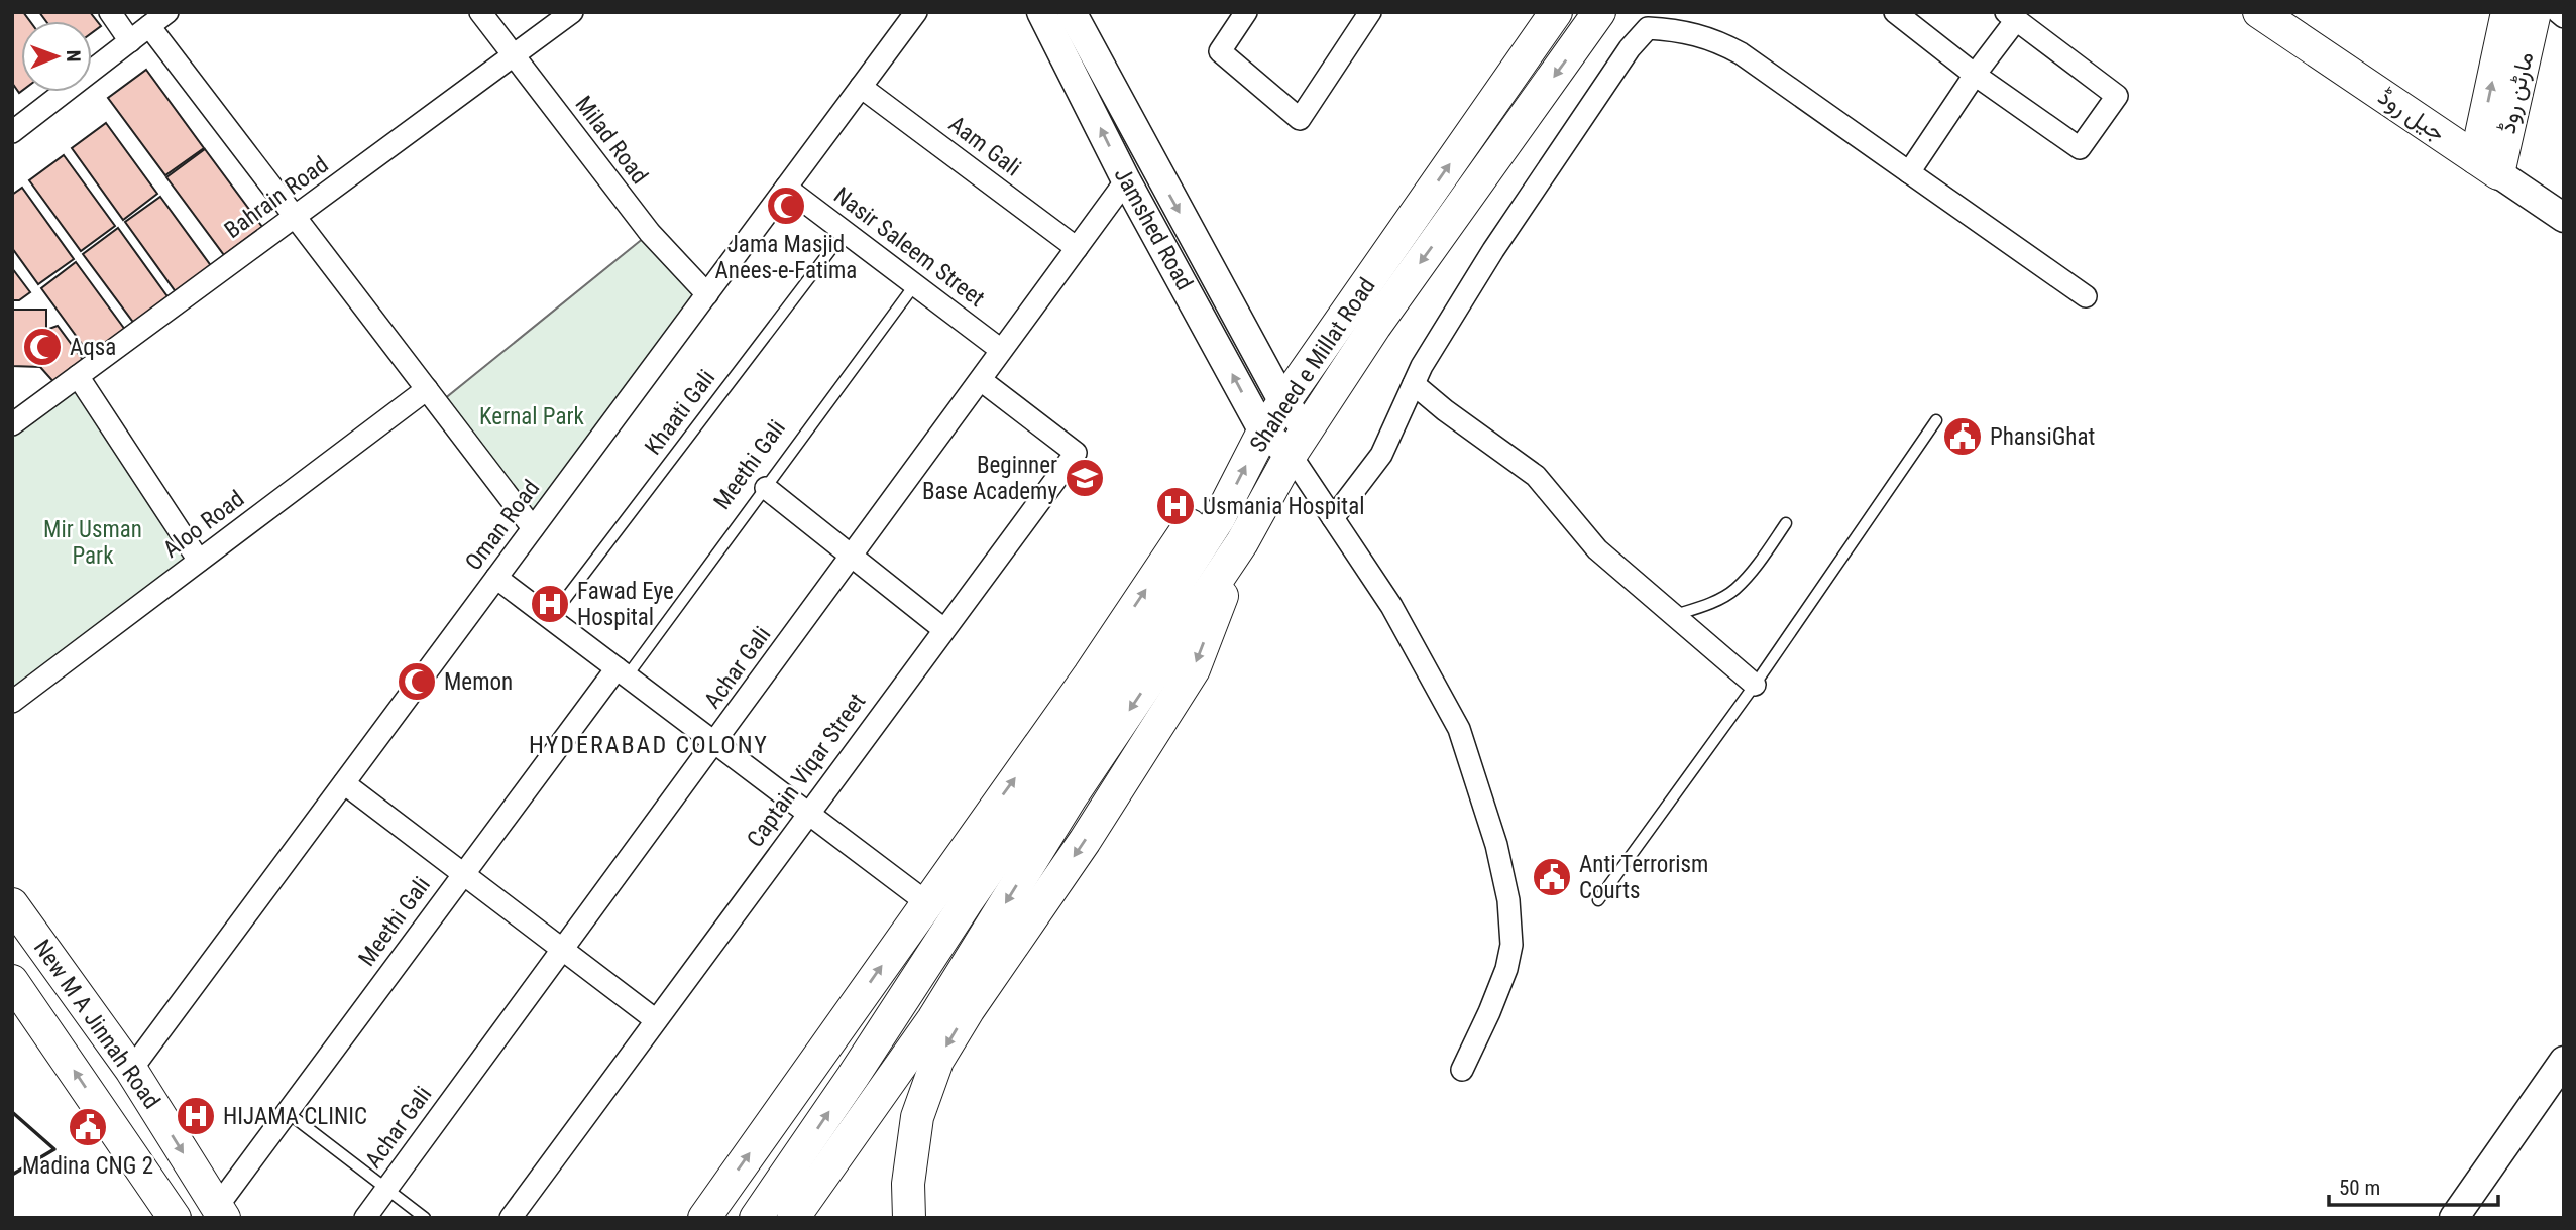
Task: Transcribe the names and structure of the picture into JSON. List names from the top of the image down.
{
  "streets": {
    "main road": [
      "مارٹن روڈ",
      "جیل روڈ",
      "Jamshed Road",
      "Shaheed e Millat Road",
      "New M A Jinnah Road"
    ],
    "street": [
      "Milad Road",
      "Aam Gali",
      "Bahrain Road",
      "Nasir Saleem Street",
      "Meethi Gali",
      "Aloo Road",
      "Oman Road",
      "Achar Gali",
      "Captain Viqar Street"
    ],
    "lane": ["Khaati Gali"]
  },
  "crossings": [
    ["مارٹن روڈ", "جیل روڈ"],
    ["Milad Road", "Bahrain Road"],
    ["Milad Road", "Oman Road"],
    ["Aam Gali", "Oman Road"],
    ["Aam Gali", "Achar Gali"],
    ["Jamshed Road", "Shaheed e Millat Road"],
    ["Jamshed Road", "Achar Gali"],
    ["Nasir Saleem Street", "Khaati Gali"],
    ["Nasir Saleem Street", "Meethi Gali"],
    ["Nasir Saleem Street", "Oman Road"],
    ["Nasir Saleem Street", "Achar Gali"],
    ["Meethi Gali", "New M A Jinnah Road"],
    ["Oman Road", "New M A Jinnah Road"],
    ["Achar Gali", "Captain Viqar Street"]
  ],
  "districts": ["HYDERABAD COLONY"],
  "parks": ["Kernal Park", "Mir Usman Park"],
  "places": {
    "mosque": ["Jama Masjid Anees-e-Fatima", "Aqsa", "Memon"],
    "public building": ["PhansiGhat", "Anti Terrorism Courts", "Madina CNG 2"],
    "school or university": ["Beginner Base Academy"],
    "hospital": ["Usmania Hospital", "Fawad Eye Hospital", "HIJAMA CLINIC"]
  },
  "scale_bar": "50 m",
  "north": "right"
}
